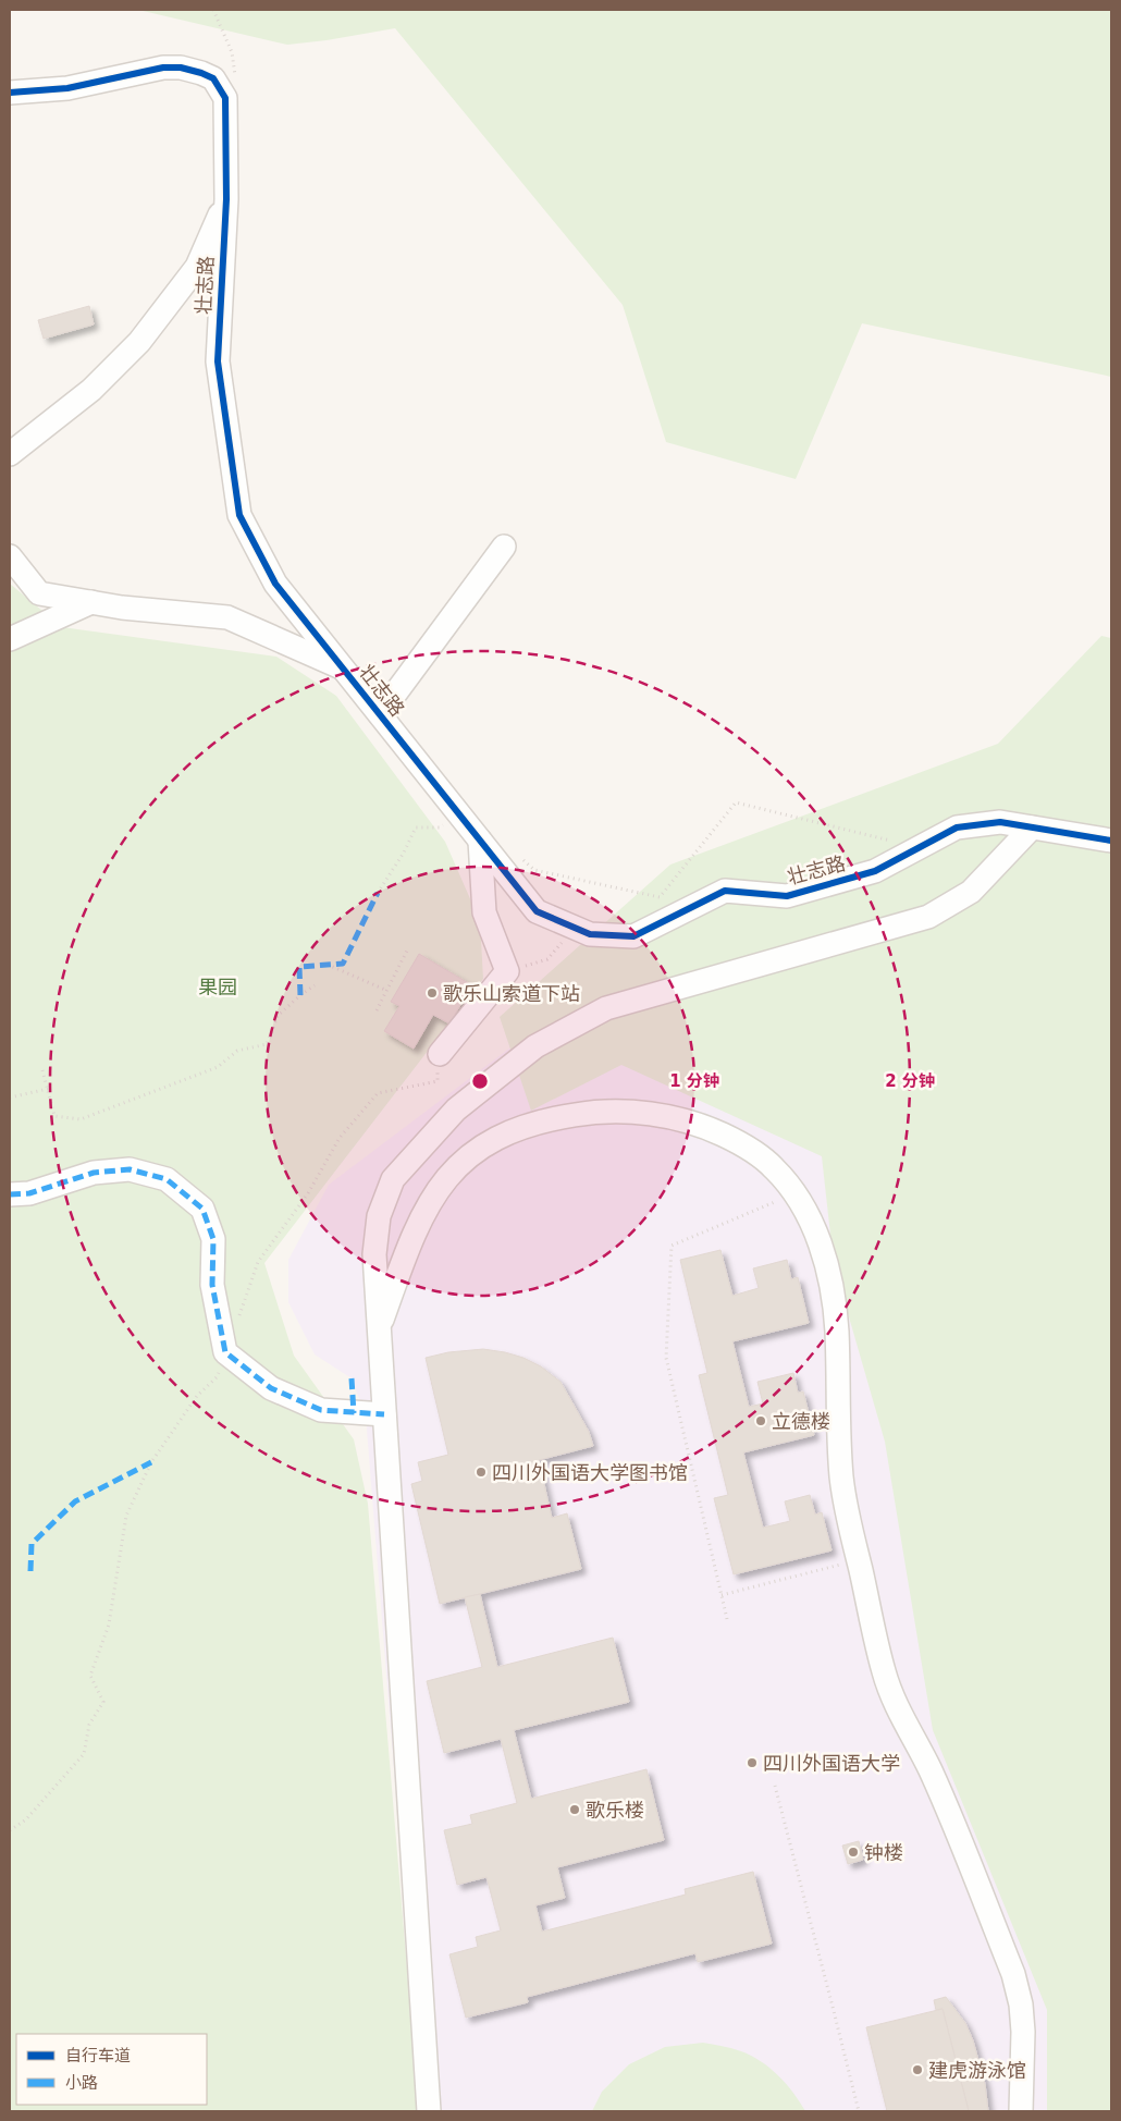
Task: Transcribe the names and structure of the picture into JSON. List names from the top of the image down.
{
  "streets": {
    "street": ["壮志路"]
  },
  "parks": ["果园"],
  "places": [
    "歌乐山索道下站",
    "立德楼",
    "四川外国语大学图书馆",
    "四川外国语大学",
    "歌乐楼",
    "钟楼",
    "建虎游泳馆"
  ],
  "legend": ["自行车道", "小路"],
  "rings": ["1 分钟", "2 分钟"]
}
